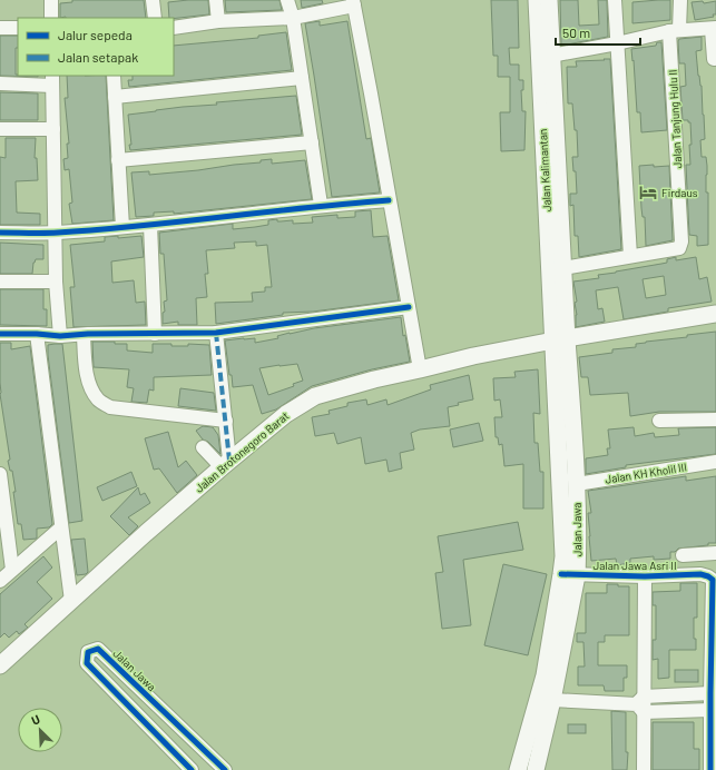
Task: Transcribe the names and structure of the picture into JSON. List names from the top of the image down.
{
  "streets": {
    "main road": ["Jalan Kalimantan", "Jalan Brotonegoro Barat", "Jalan Jawa"],
    "street": ["Jalan Tanjung Hulu II", "Jalan KH Kholil III", "Jalan Jawa Asri II"]
  },
  "crossings": [
    ["Jalan Tanjung Hulu II", "Jalan Kalimantan"],
    ["Jalan Kalimantan", "Jalan Brotonegoro Barat"],
    ["Jalan Kalimantan", "Jalan Jawa"],
    ["Jalan Brotonegoro Barat", "Jalan Jawa"],
    ["Jalan KH Kholil III", "Jalan Jawa"],
    ["Jalan Jawa", "Jalan Jawa Asri II"]
  ],
  "places": {
    "hotel": ["Firdaus"]
  },
  "legend": ["Jalur sepeda", "Jalan setapak"],
  "scale_bar": "50 m",
  "north": "top left"
}
